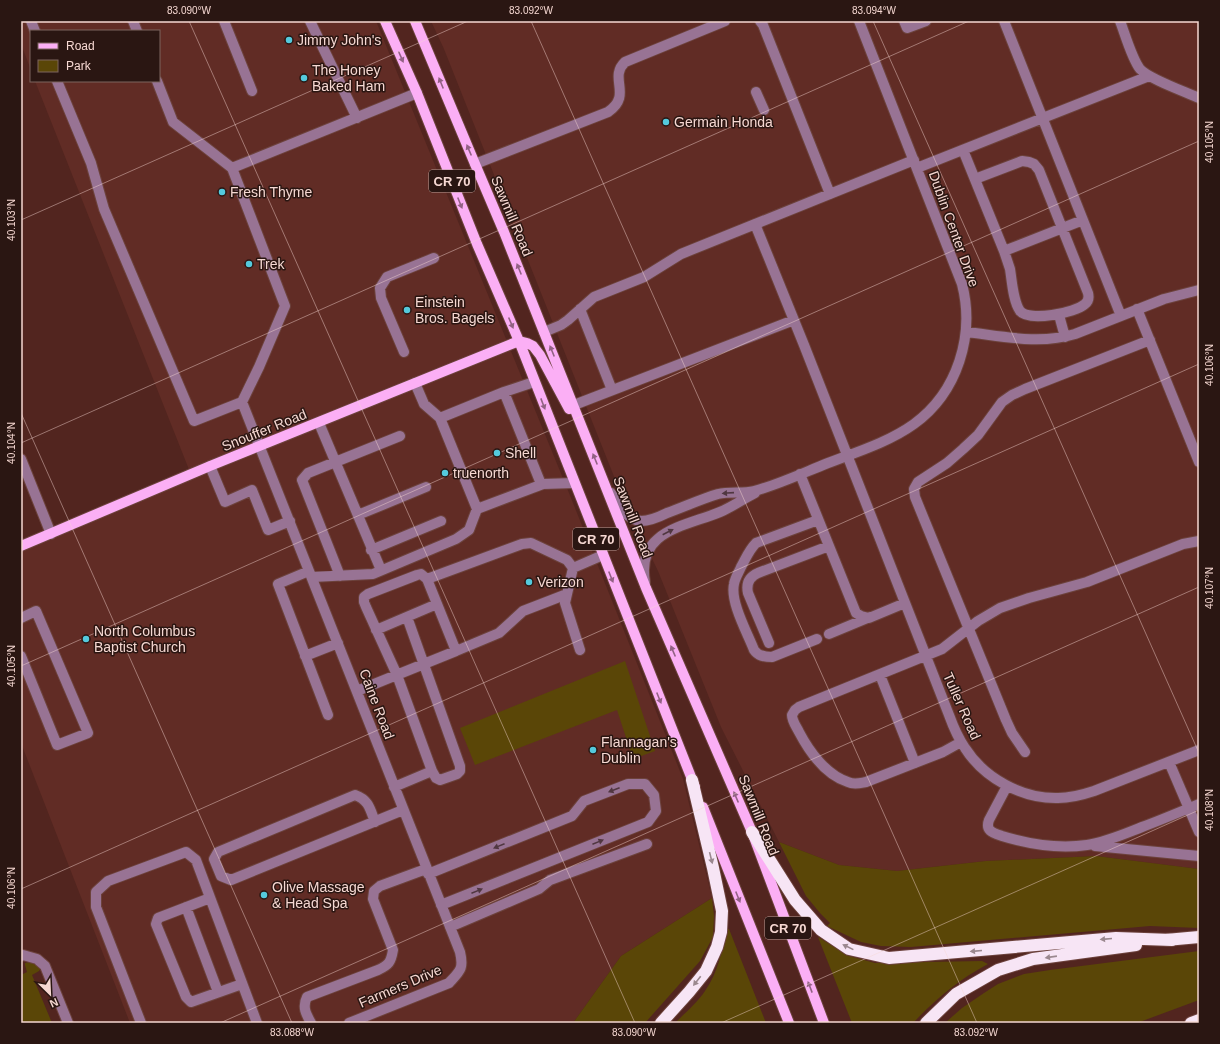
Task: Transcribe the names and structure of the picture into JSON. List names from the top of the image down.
{
  "streets": {
    "main road": ["CR 70", "Sawmill Road", "Snouffer Road"],
    "street": [
      "Dublin Center Drive",
      "Caine Road",
      "Tuller Road",
      "Farmers Drive"
    ]
  },
  "crossings": [
    ["CR 70", "Snouffer Road"],
    ["Sawmill Road", "Dublin Center Drive"],
    ["Dublin Center Drive", "Tuller Road"],
    ["Snouffer Road", "Caine Road"],
    ["Caine Road", "Farmers Drive"]
  ],
  "places": [
    "Jimmy John's",
    "The Honey Baked Ham",
    "Germain Honda",
    "Fresh Thyme",
    "Trek",
    "Einstein Bros. Bagels",
    "Shell",
    "truenorth",
    "Verizon",
    "North Columbus Baptist Church",
    "Flannagan's Dublin",
    "Olive Massage & Head Spa"
  ],
  "legend": ["Road", "Park"],
  "north": "bottom right",
  "coordinates": [
    "83.090°W",
    "83.092°W",
    "83.094°W",
    "40.105°N",
    "40.103°N",
    "40.106°N",
    "40.104°N",
    "40.107°N",
    "40.108°N",
    "83.088°W"
  ]
}
